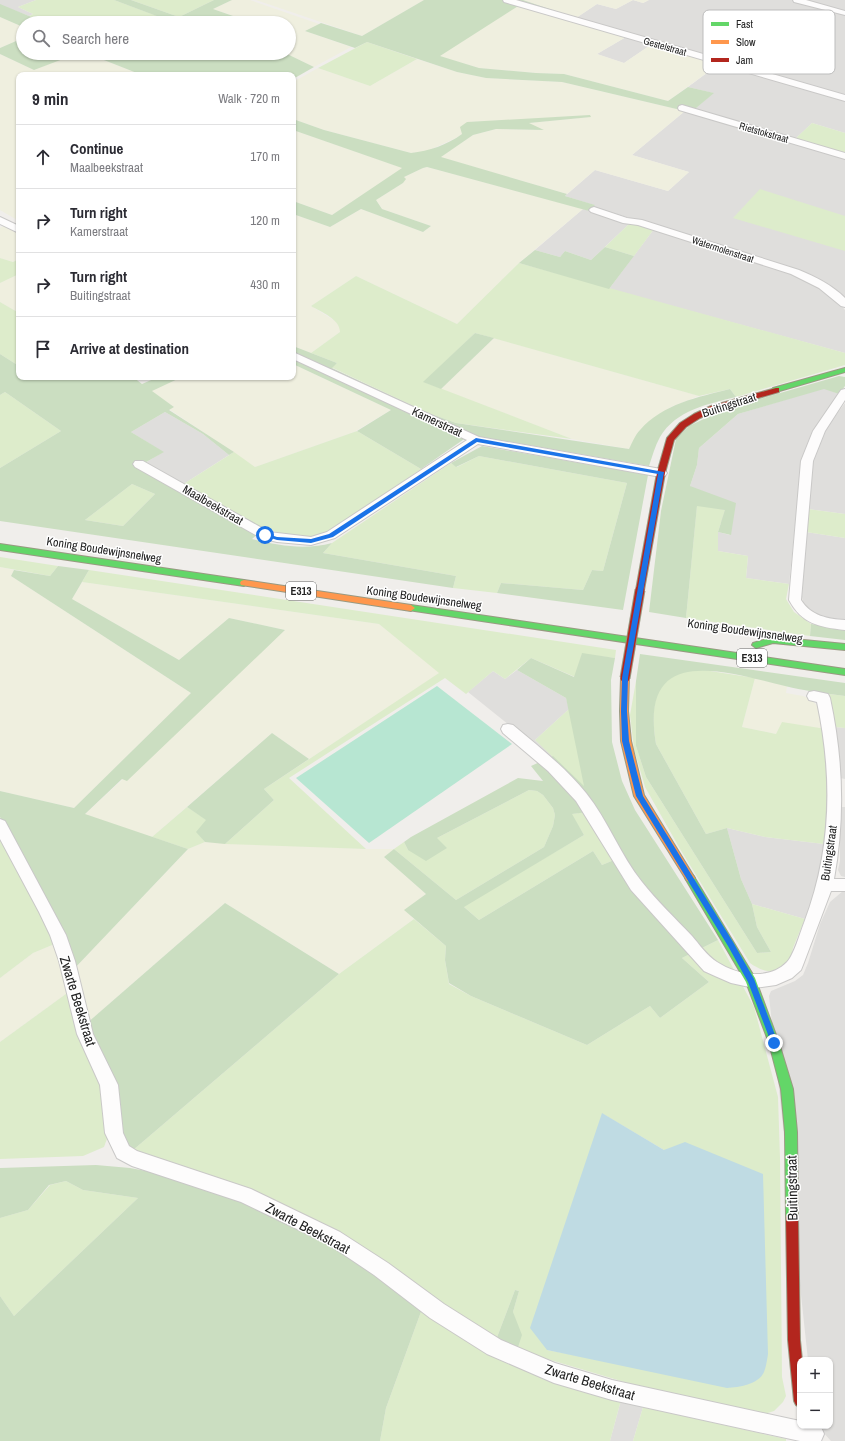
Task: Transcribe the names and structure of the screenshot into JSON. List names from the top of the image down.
{
  "streets": {
    "main road": ["Buitingstraat", "Koning Boudewijnsnelweg", "E313"],
    "street": [
      "Gestelstraat",
      "Rietstokstraat",
      "Watermolenstraat",
      "Kamerstraat",
      "Maalbeekstraat",
      "Zwarte Beekstraat"
    ]
  },
  "crossings": [
    ["Buitingstraat", "Kamerstraat"],
    ["Kamerstraat", "Maalbeekstraat"]
  ],
  "legend": ["Fast", "Slow", "Jam"],
  "page": {
    "search": "Search here",
    "heading": ["9 min", "Walk · 720 m"],
    "list": [
      ["Continue", "Maalbeekstraat", "170 m"],
      ["Turn right", "Kamerstraat", "120 m"],
      ["Turn right", "Buitingstraat", "430 m"],
      "Arrive at destination"
    ],
    "map_buttons": ["+", "−"]
  }
}
